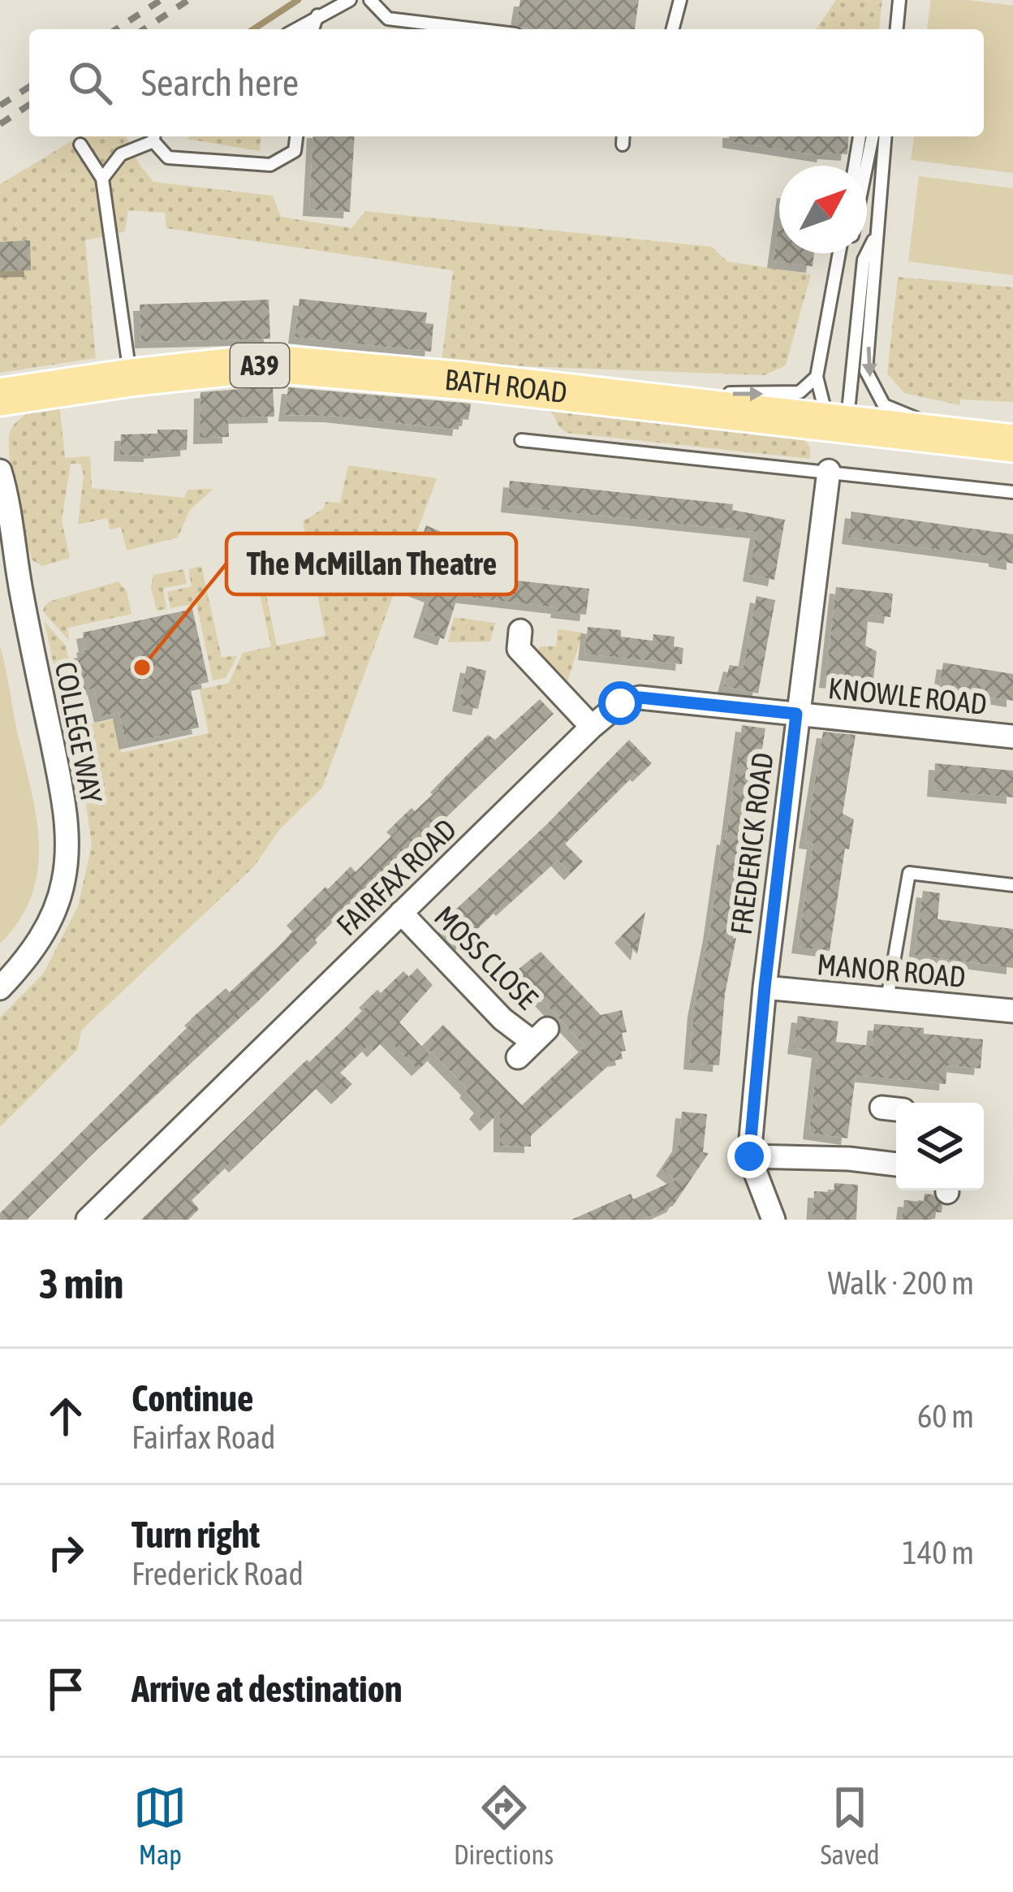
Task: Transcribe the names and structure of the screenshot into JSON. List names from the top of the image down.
{
  "streets": {
    "main road": ["A39", "BATH ROAD"],
    "street": [
      "KNOWLE ROAD",
      "COLLEGE WAY",
      "FREDERICK ROAD",
      "FAIRFAX ROAD",
      "MOSS CLOSE",
      "MANOR ROAD"
    ]
  },
  "crossings": [
    ["BATH ROAD", "FREDERICK ROAD"],
    ["KNOWLE ROAD", "FREDERICK ROAD"],
    ["KNOWLE ROAD", "FAIRFAX ROAD"],
    ["FREDERICK ROAD", "FAIRFAX ROAD"],
    ["FREDERICK ROAD", "MANOR ROAD"],
    ["FAIRFAX ROAD", "MOSS CLOSE"]
  ],
  "places": ["The McMillan Theatre"],
  "north": "top right",
  "page": {
    "search": "Search here",
    "heading": ["3 min", "Walk · 200 m"],
    "list": [
      ["Continue", "Fairfax Road", "60 m"],
      ["Turn right", "Frederick Road", "140 m"],
      "Arrive at destination"
    ],
    "nav": ["Map", "Directions", "Saved"]
  }
}
